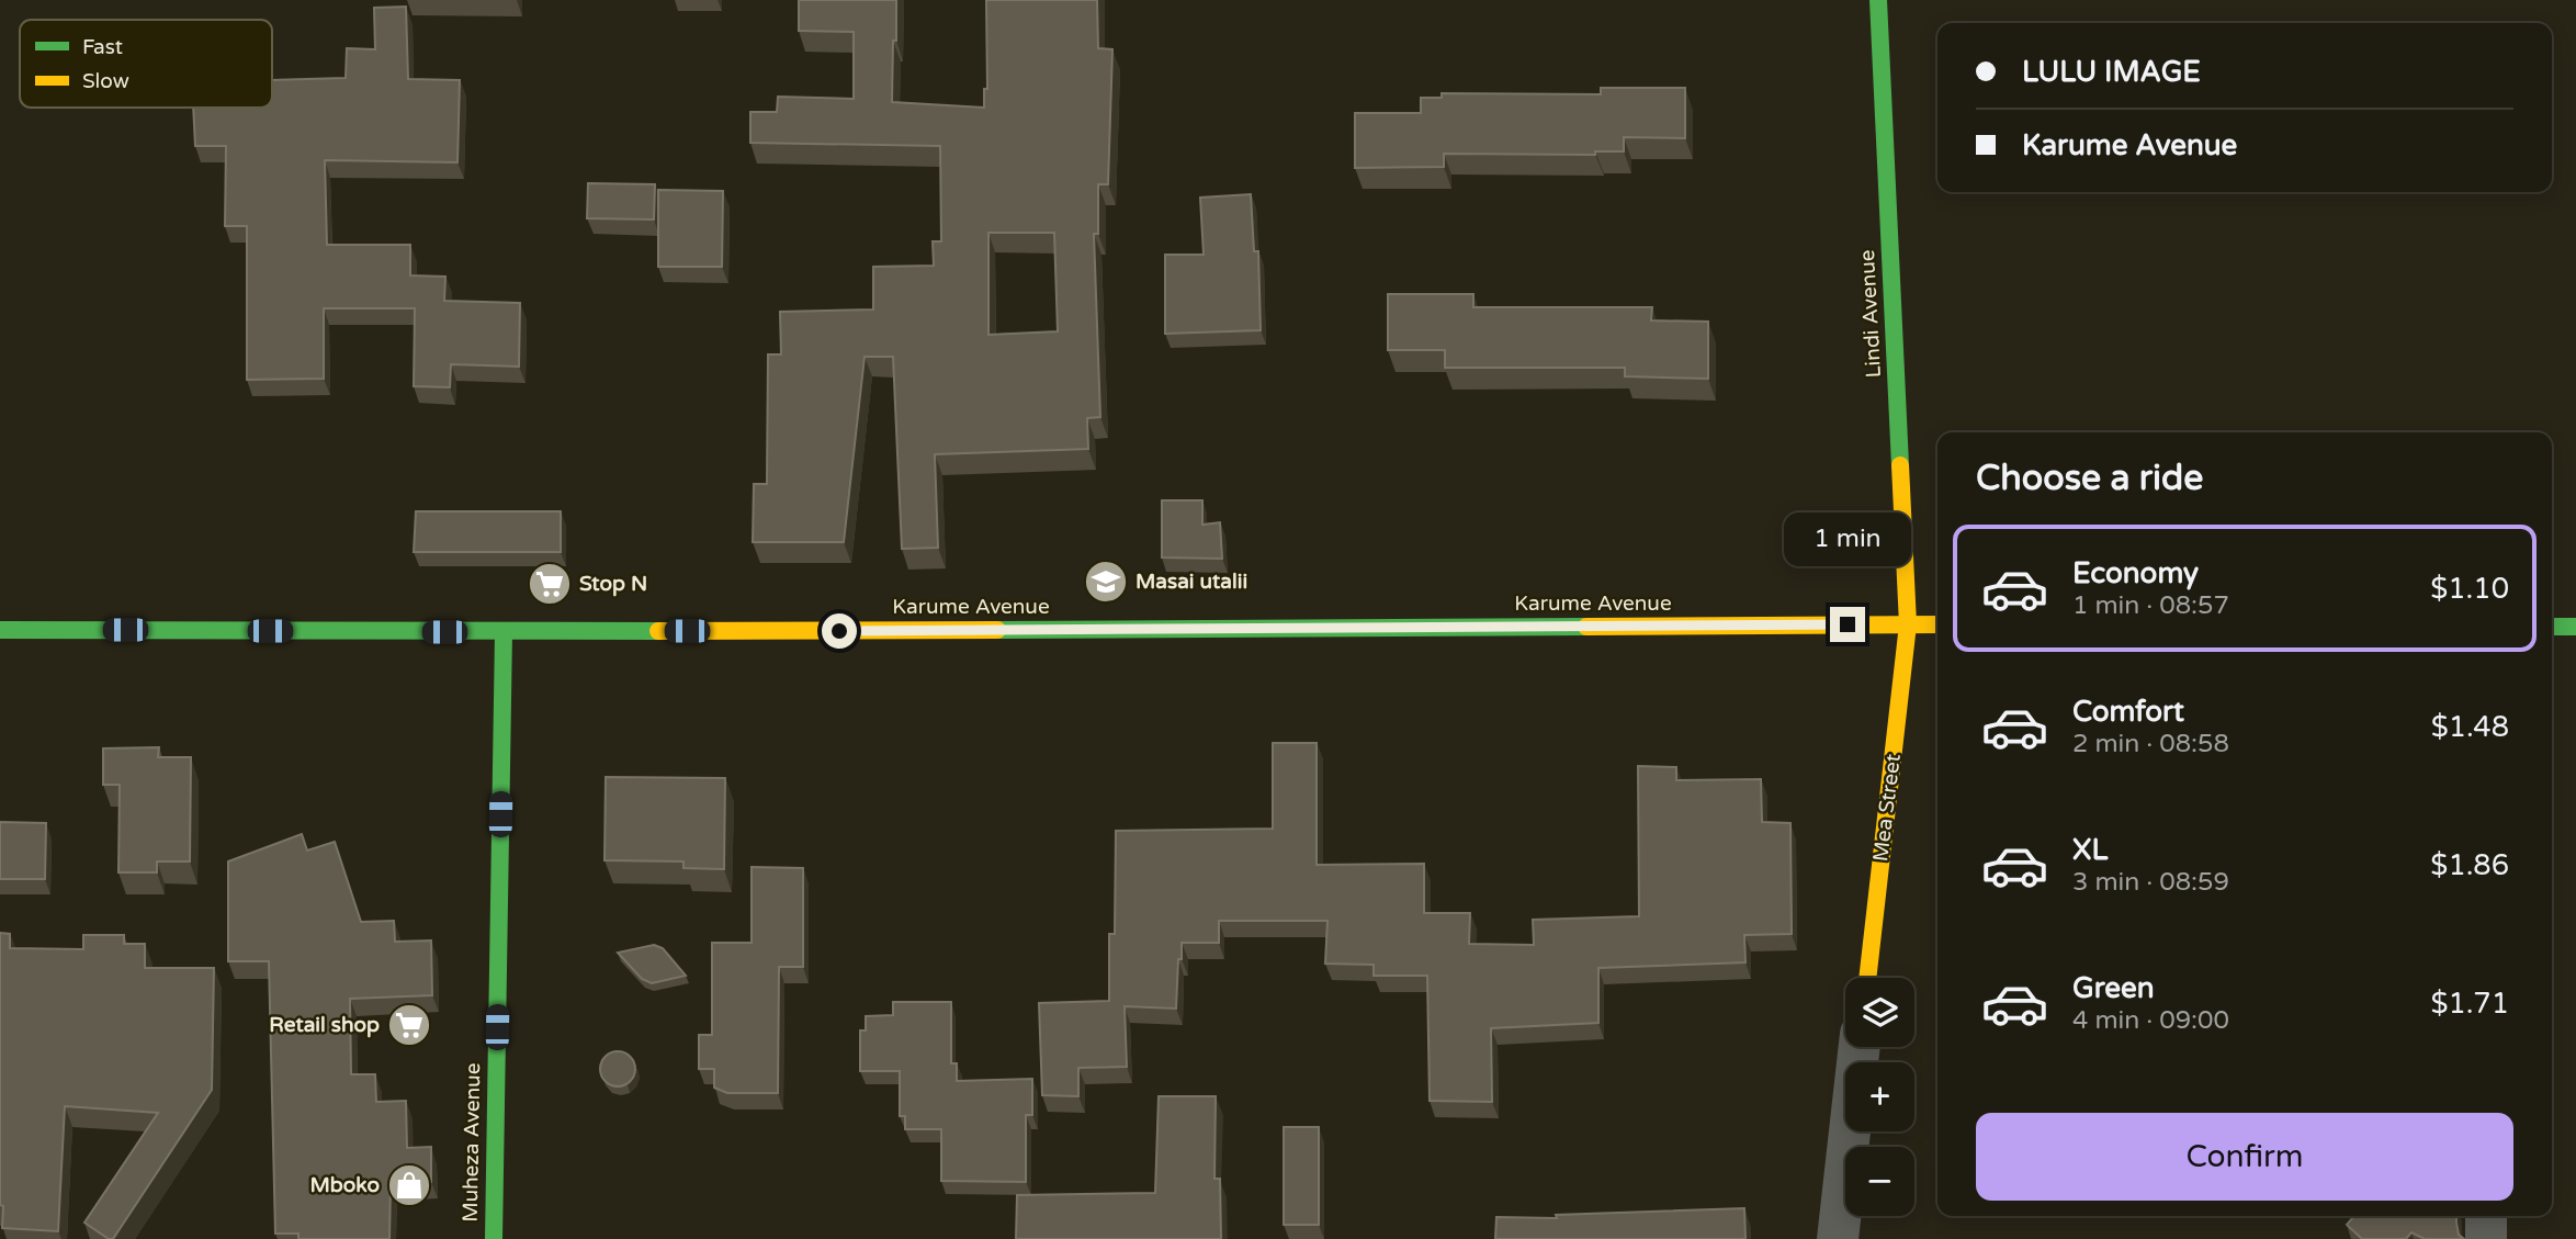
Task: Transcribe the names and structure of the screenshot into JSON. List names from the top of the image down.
{
  "streets": {
    "main road": [
      "Lindi Avenue",
      "Karume Avenue",
      "Mea Street",
      "Muheza Avenue"
    ]
  },
  "crossings": [
    ["Lindi Avenue", "Karume Avenue"],
    ["Lindi Avenue", "Mea Street"],
    ["Karume Avenue", "Mea Street"],
    ["Karume Avenue", "Muheza Avenue"]
  ],
  "places": {
    "school or university": ["Masai utalii"],
    "supermarket": ["Stop N", "Retail shop"],
    "shop": ["Mboko"]
  },
  "legend": ["Fast", "Slow"],
  "page": {
    "banner": ["LULU IMAGE", "Karume Avenue"],
    "heading": "Choose a ride",
    "bubble": "1 min",
    "list": [
      {
        "name": "Economy",
        "note": "1 min · 08:57",
        "value": "$1.10"
      },
      {
        "name": "Comfort",
        "note": "2 min · 08:58",
        "value": "$1.48"
      },
      {
        "name": "XL",
        "note": "3 min · 08:59",
        "value": "$1.86"
      },
      {
        "name": "Green",
        "note": "4 min · 09:00",
        "value": "$1.71"
      }
    ],
    "map_buttons": ["+", "−"],
    "buttons": "Confirm"
  }
}
